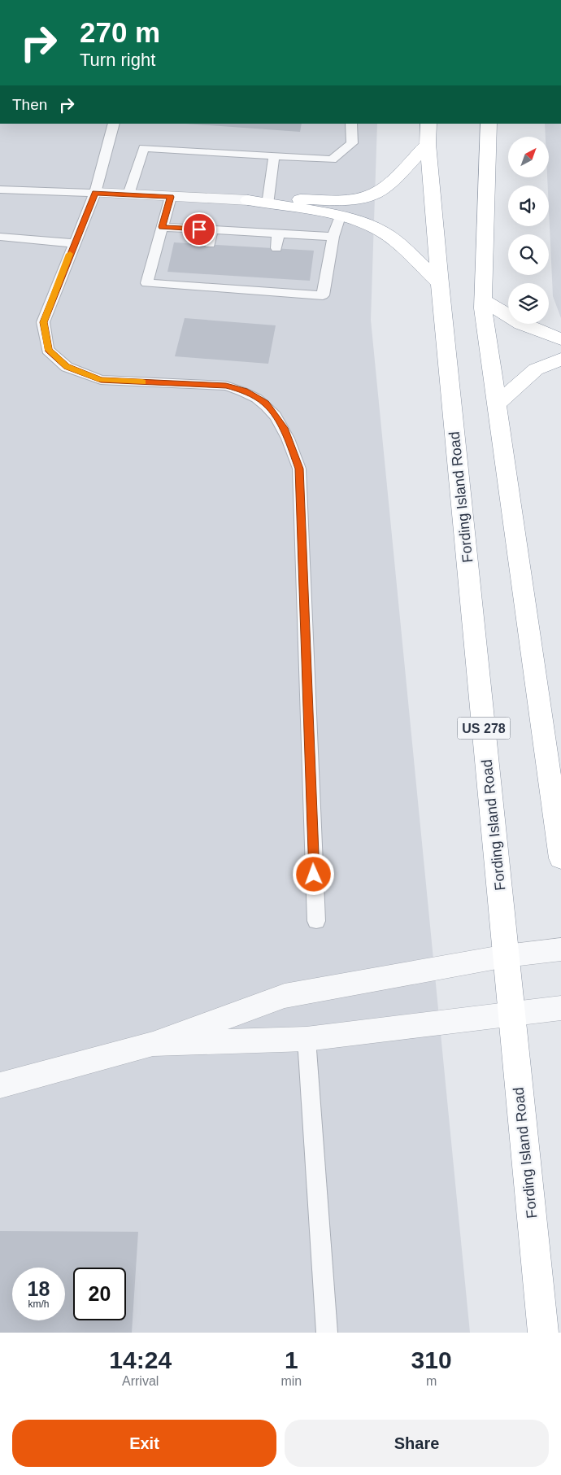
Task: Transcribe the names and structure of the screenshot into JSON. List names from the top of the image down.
{
  "streets": {
    "highway": ["Fording Island Road", "US 278"]
  },
  "north": "top right",
  "page": {
    "turn": ["270 m", "Turn right"],
    "then": "Then",
    "speed": "18 km/h",
    "limit": "20",
    "eta": [
      "14:24",
      "Arrival",
      "1",
      "min",
      "310",
      "m"
    ],
    "buttons": ["Exit", "Share"]
  }
}
